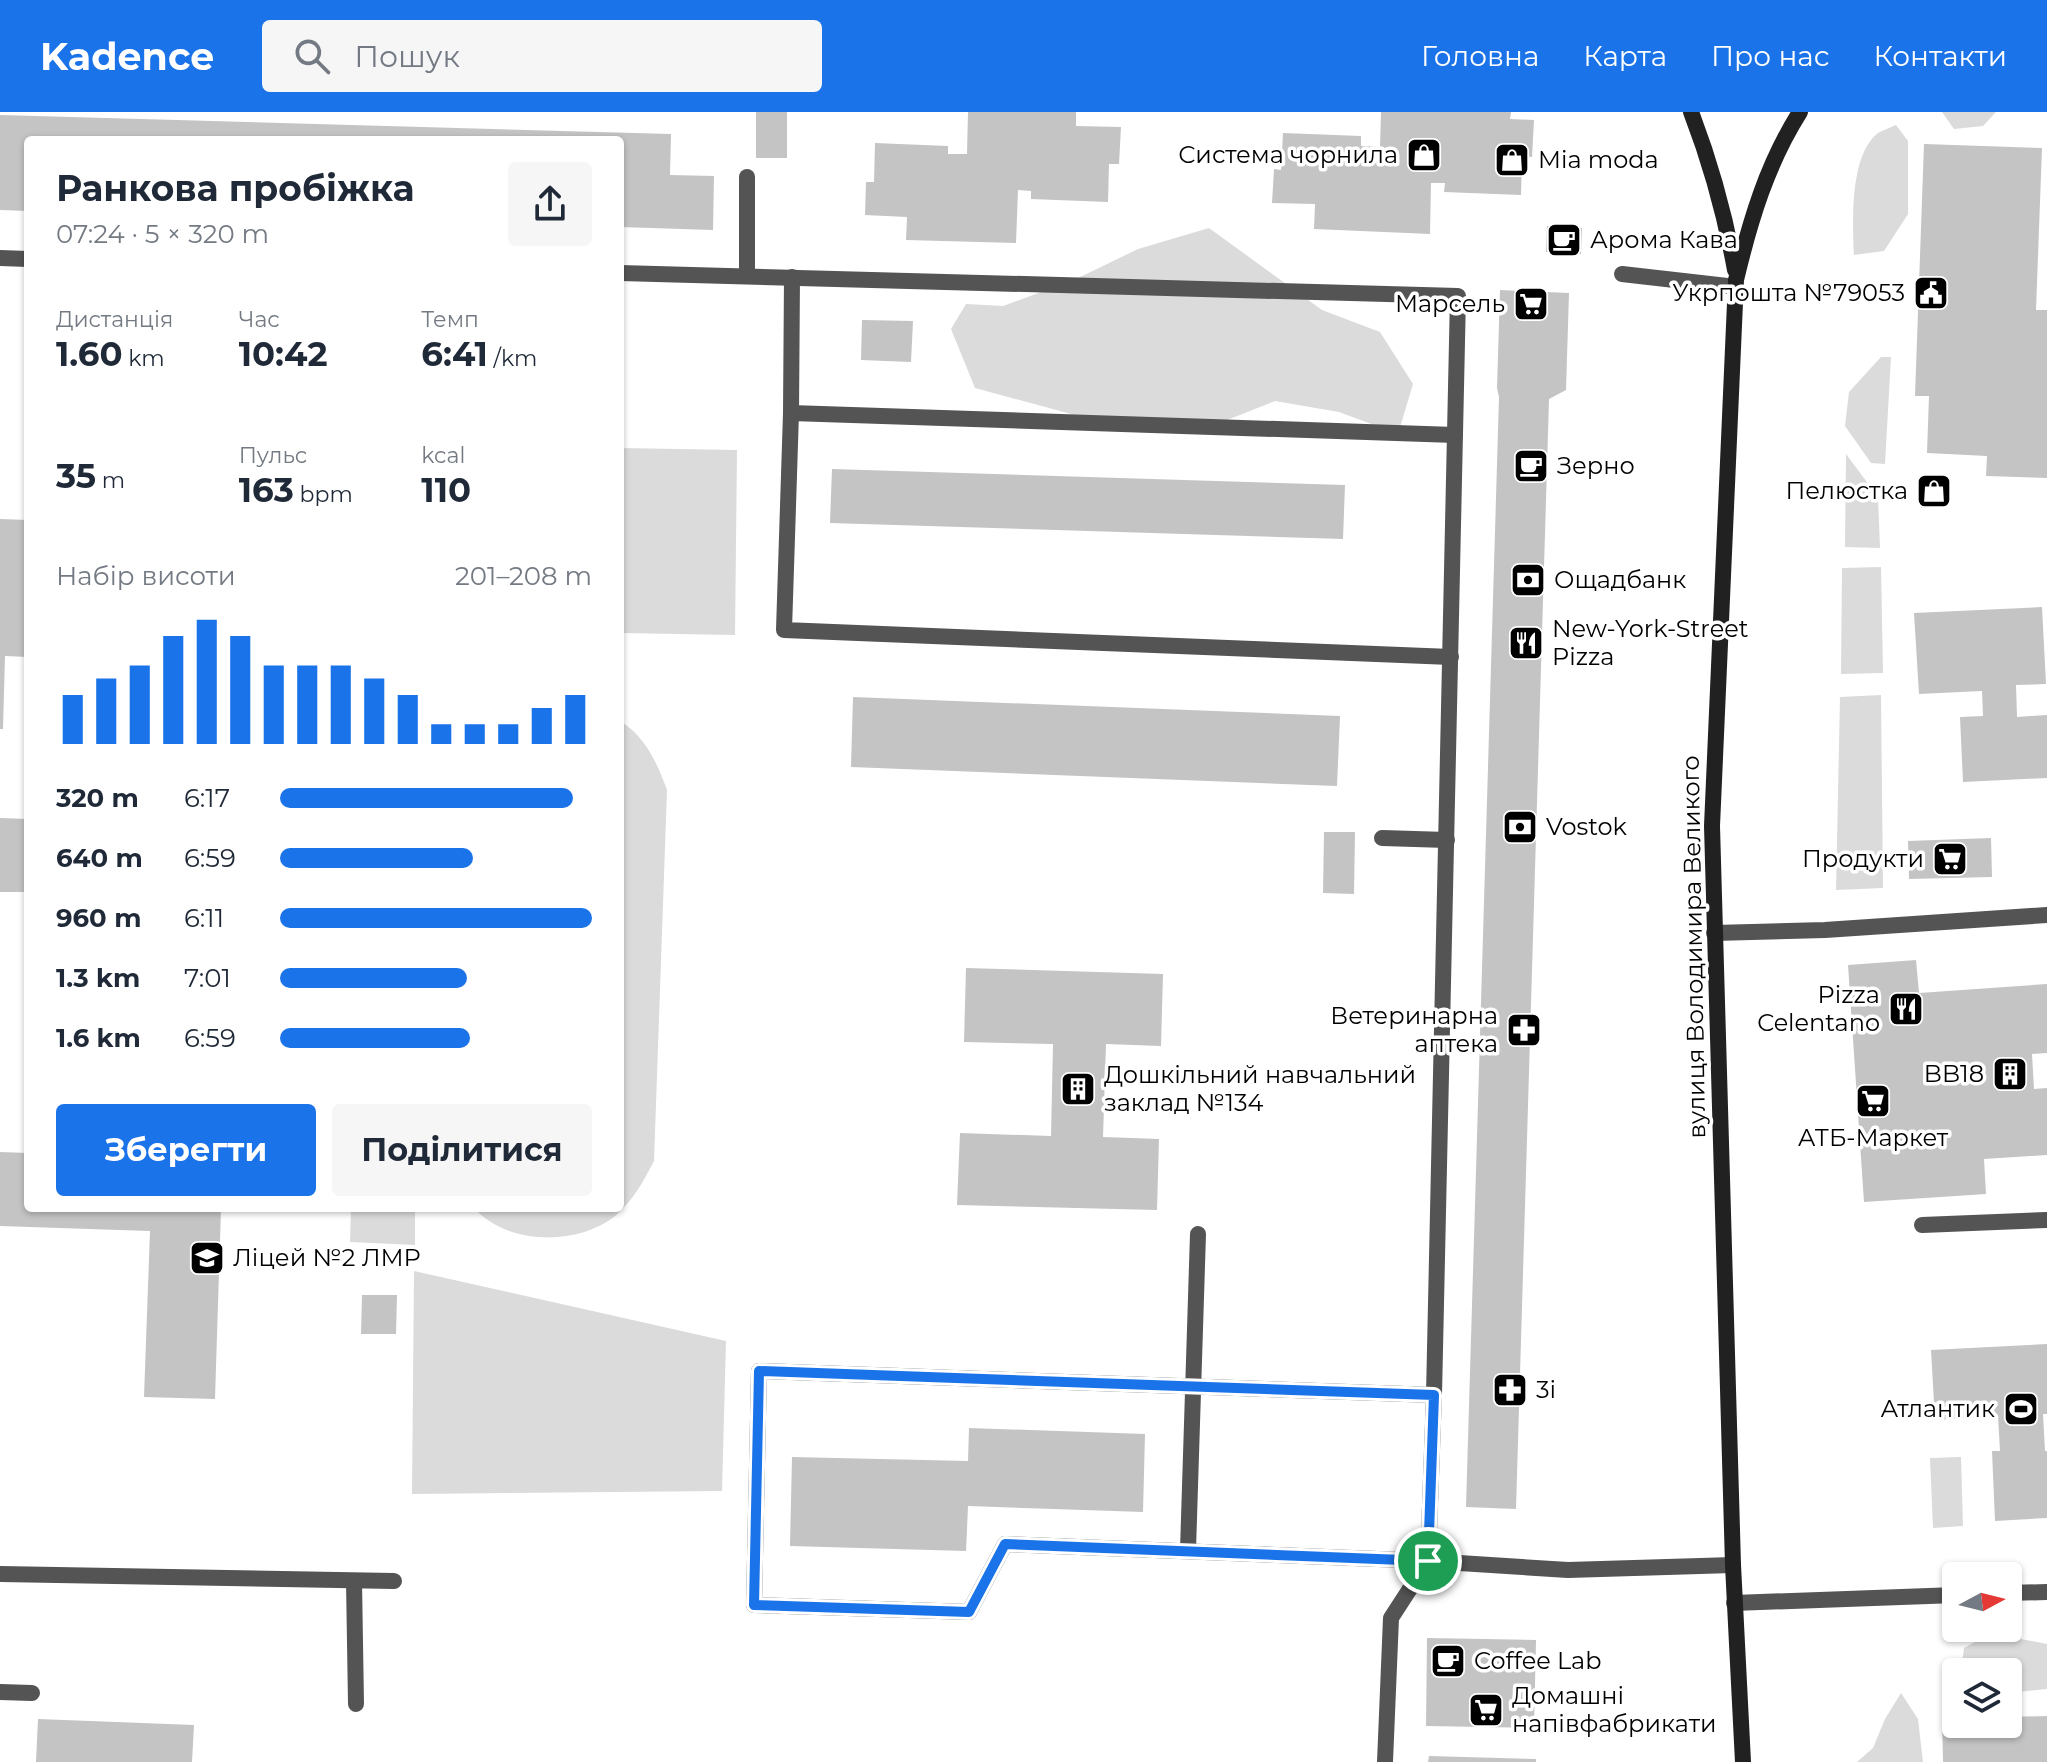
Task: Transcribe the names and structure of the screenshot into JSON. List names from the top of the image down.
{
  "streets": {
    "main road": ["вулиця Володимира Великого"]
  },
  "places": {
    "shop": ["Система чорнила", "Mia moda", "Пелюстка"],
    "cafe": ["Арома Кава", "Зерно", "Coffee Lab"],
    "public building": ["Укрпошта №79053"],
    "supermarket": [
      "Марсель",
      "Продукти",
      "АТБ-Маркет",
      "Домашні напівфабрикати"
    ],
    "bank": ["Ощадбанк", "Vostok"],
    "restaurant": ["New-York-Street Pizza", "Pizza Celentano"],
    "pharmacy": ["Ветеринарна аптека", "3і"],
    "building": ["BB18", "Дошкільний навчальний заклад №134"],
    "school or university": ["Ліцей №2 ЛМР"],
    "sports": ["Атлантик"]
  },
  "north": "right",
  "page": {
    "header": "Kadence",
    "search": "Пошук",
    "nav": [
      "Головна",
      "Карта",
      "Про нас",
      "Контакти"
    ],
    "heading": ["Ранкова пробіжка", "07:24 · 5 × 320 m"],
    "stats": [
      ["Дистанція", "1.60 km"],
      ["Час", "10:42"],
      ["Темп", "6:41 /km"],
      ["35 m"],
      ["Пульс", "163 bpm"],
      ["kcal", "110"]
    ],
    "chart": ["Набір висоти", "201–208 m"],
    "list": [
      {
        "name": "320 m",
        "note": "6:17"
      },
      {
        "name": "640 m",
        "note": "6:59"
      },
      {
        "name": "960 m",
        "note": "6:11"
      },
      {
        "name": "1.3 km",
        "note": "7:01"
      },
      {
        "name": "1.6 km",
        "note": "6:59"
      }
    ],
    "buttons": ["Зберегти", "Поділитися"]
  }
}
